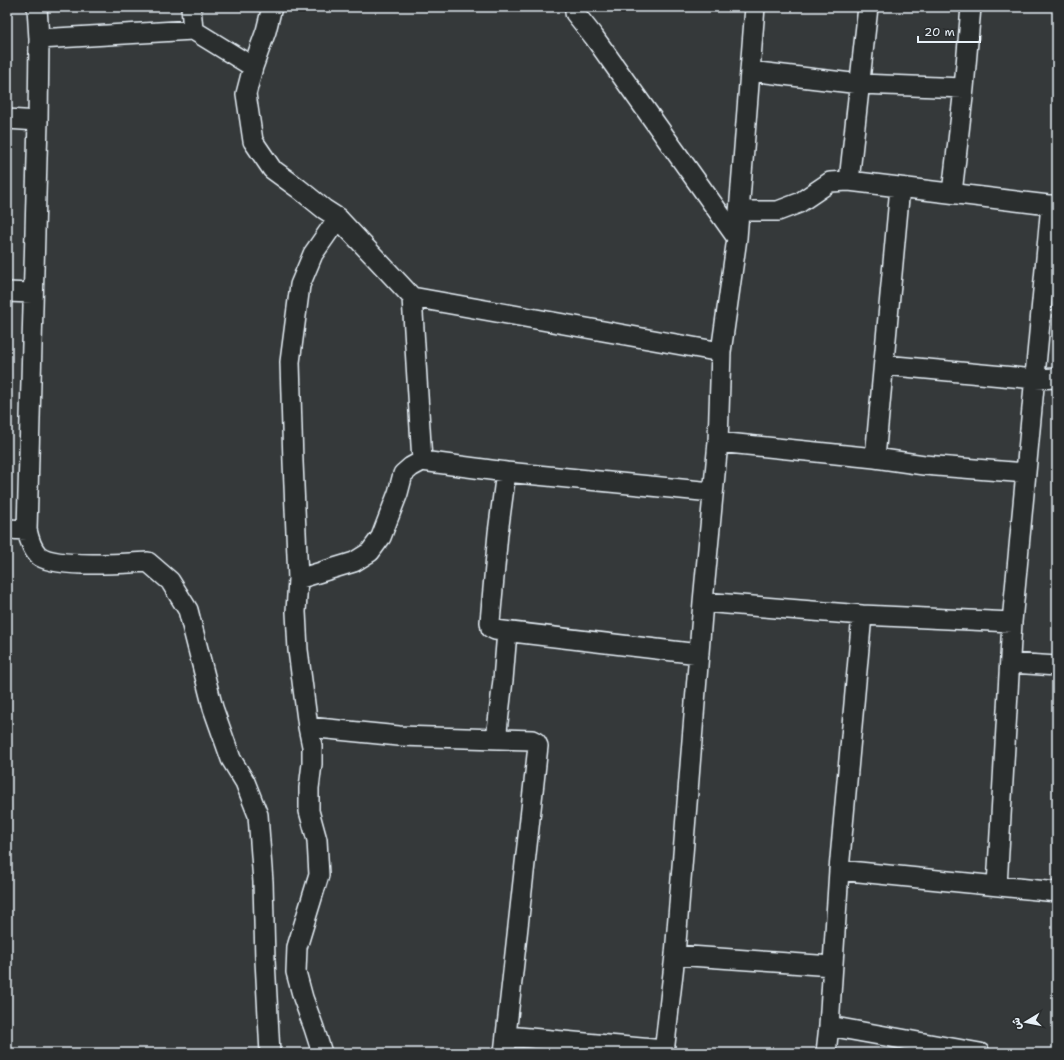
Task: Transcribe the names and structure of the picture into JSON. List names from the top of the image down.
{
  "scale_bar": "20 m",
  "north": "left"
}
